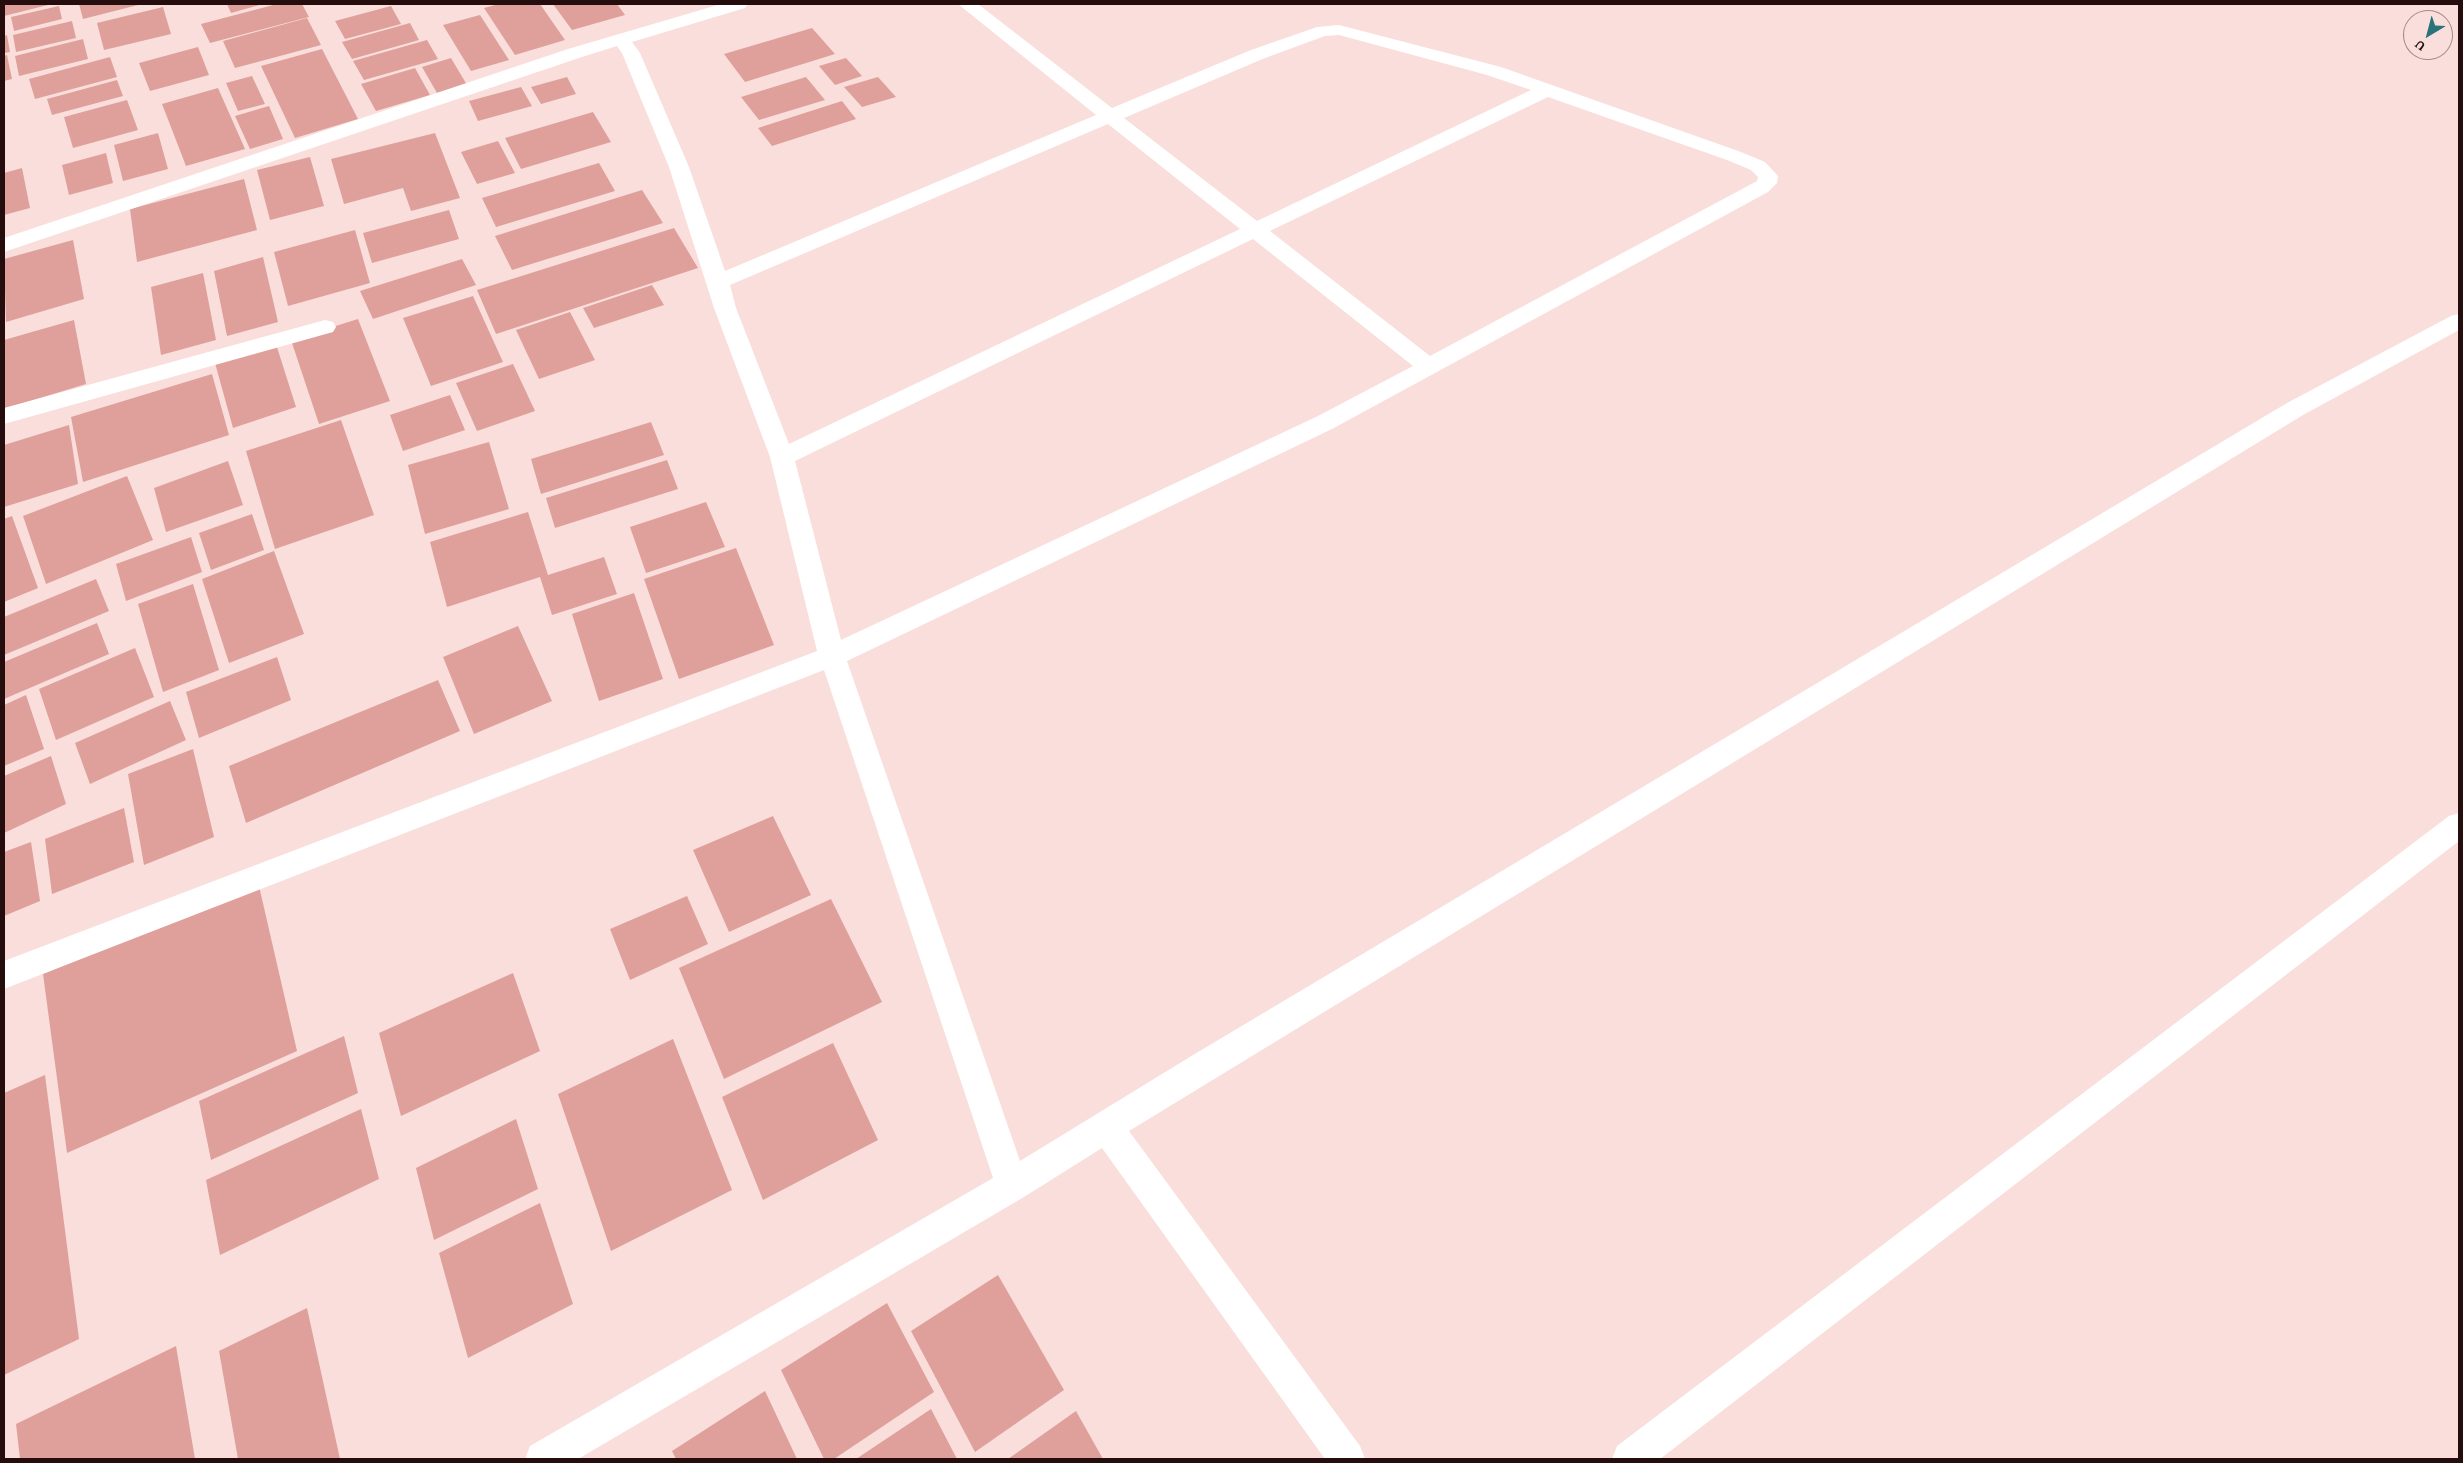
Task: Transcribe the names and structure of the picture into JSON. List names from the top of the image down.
{
  "north": "bottom left"
}
